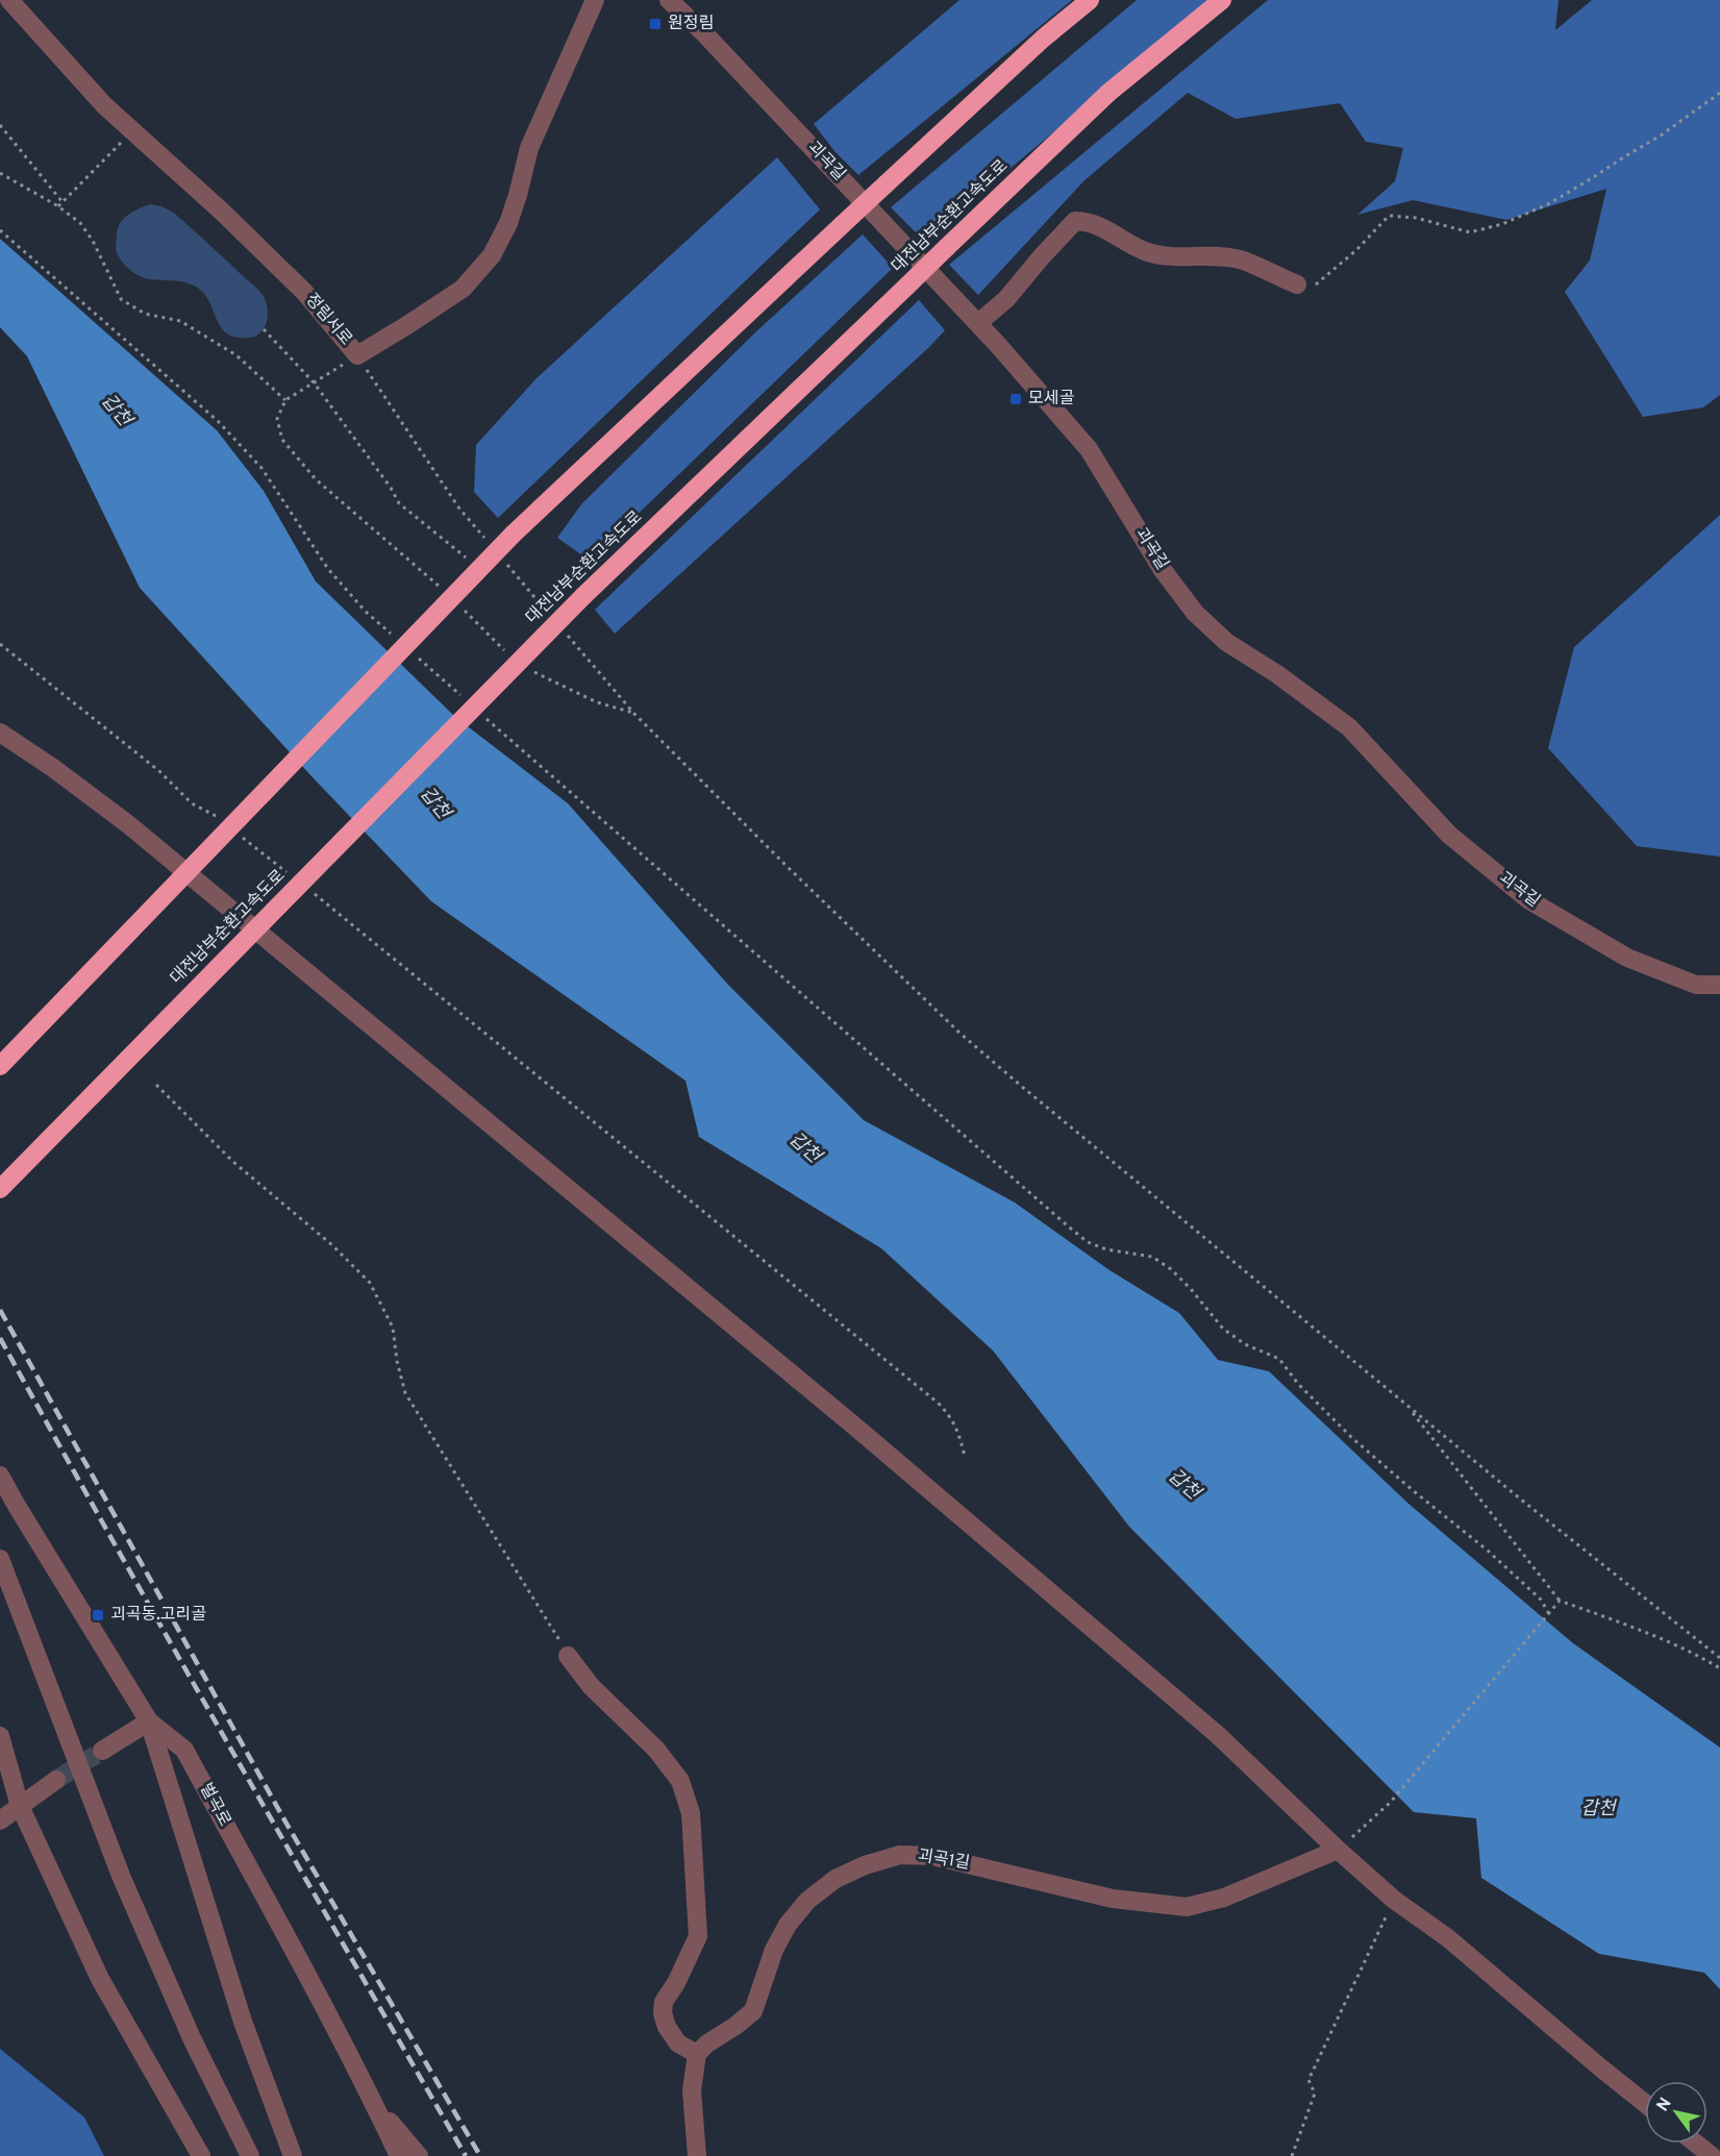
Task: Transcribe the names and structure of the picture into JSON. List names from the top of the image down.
{
  "streets": {
    "highway": ["대전남부순환고속도로"],
    "street": [
      "괴곡길",
      "정림서로",
      "벌곡로",
      "괴곡1길"
    ]
  },
  "water": ["갑천"],
  "places": {
    "transit": ["원정림", "모세골", "괴곡동.고리골"]
  },
  "north": "top left"
}
